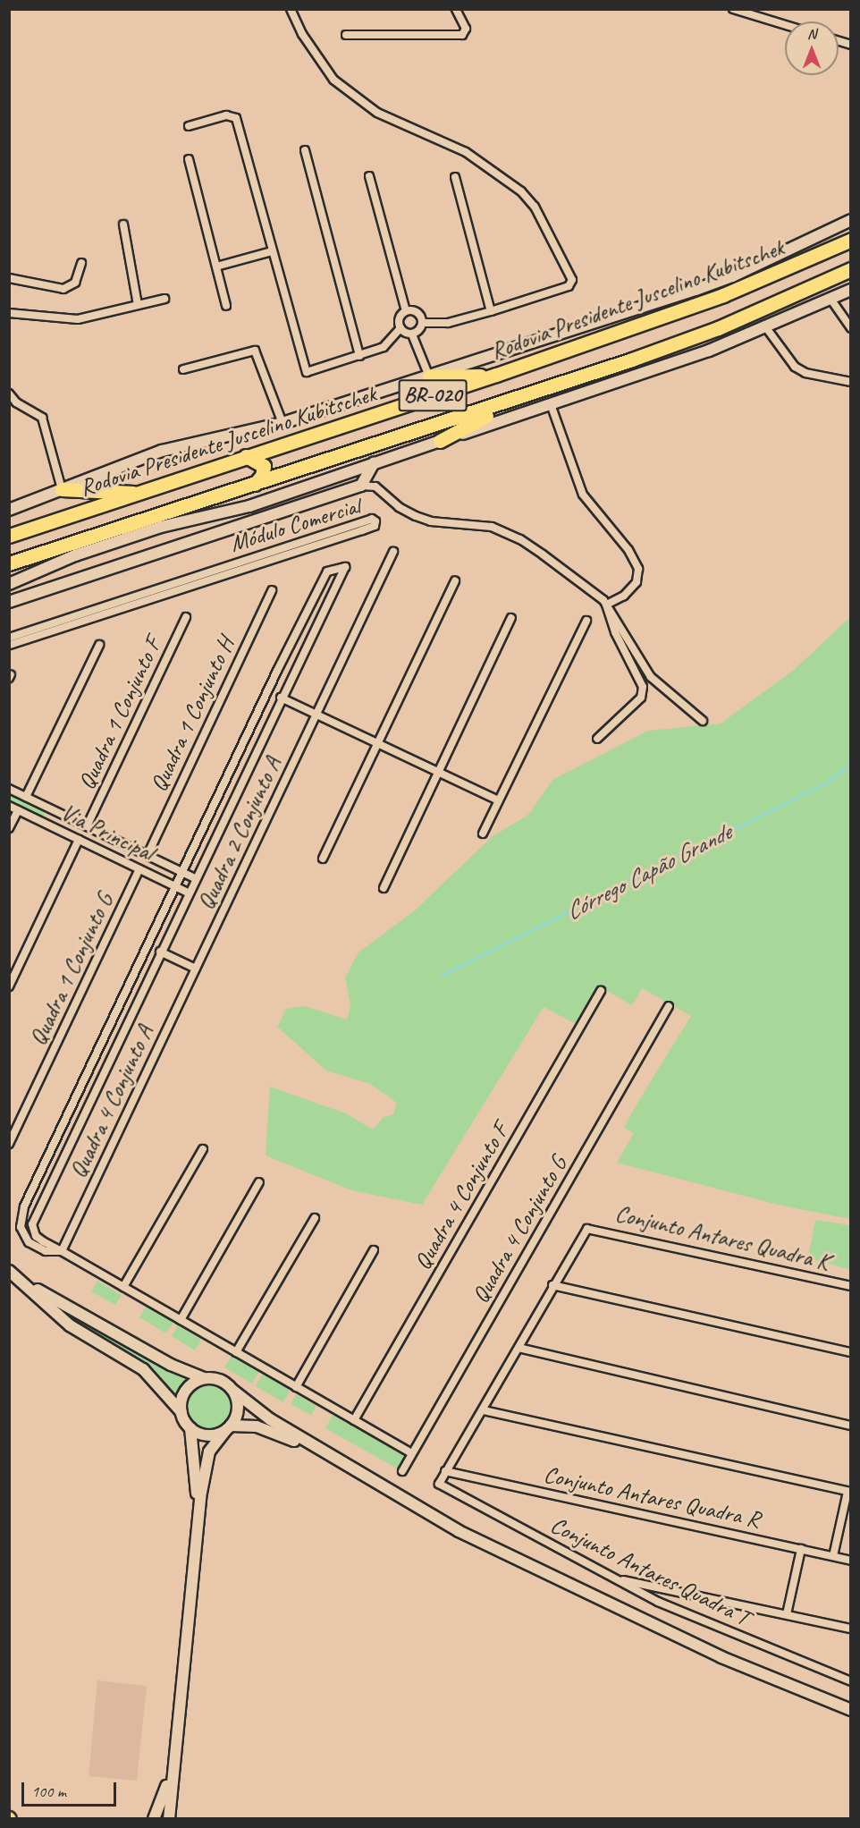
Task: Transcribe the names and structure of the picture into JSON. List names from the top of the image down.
{
  "streets": {
    "highway": ["Rodovia Presidente Juscelino Kubitschek", "BR-020"],
    "main road": ["Módulo Comercial"],
    "street": [
      "Quadra 1 Conjunto F",
      "Quadra 1 Conjunto H",
      "Via Principal",
      "Quadra 2 Conjunto A",
      "Quadra 1 Conjunto G",
      "Quadra 4 Conjunto A",
      "Quadra 4 Conjunto F",
      "Quadra 4 Conjunto G",
      "Conjunto Antares Quadra K",
      "Conjunto Antares Quadra R",
      "Conjunto Antares Quadra T"
    ]
  },
  "crossings": [
    ["Quadra 1 Conjunto F", "Via Principal"],
    ["Quadra 1 Conjunto H", "Via Principal"],
    ["Via Principal", "Quadra 1 Conjunto G"],
    ["Quadra 2 Conjunto A", "Quadra 4 Conjunto A"],
    ["Conjunto Antares Quadra R", "Conjunto Antares Quadra T"]
  ],
  "water": ["Córrego Capão Grande"],
  "scale_bar": "100 m",
  "north": "top"
}
